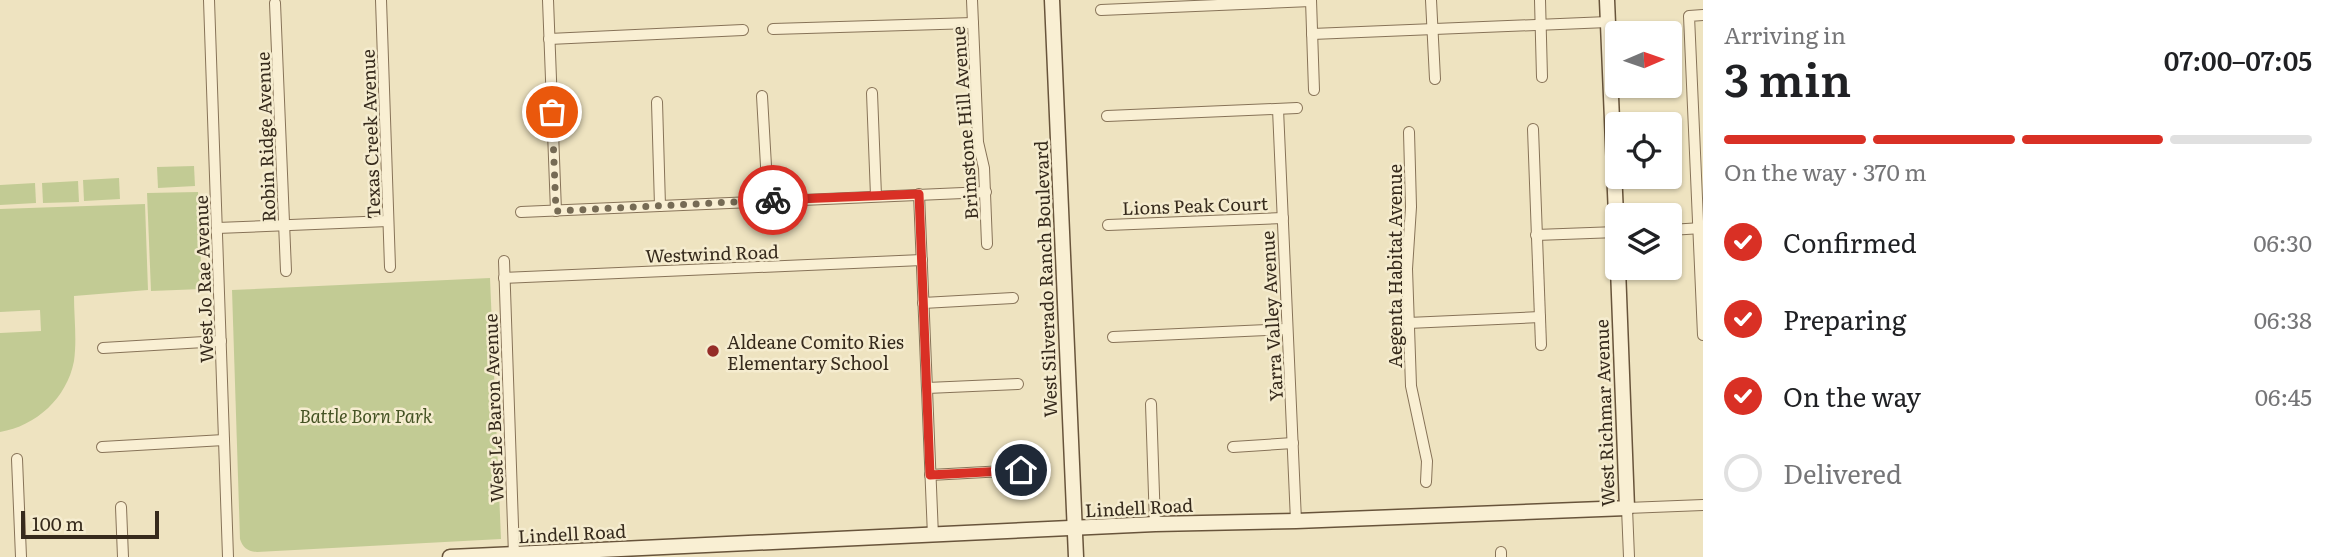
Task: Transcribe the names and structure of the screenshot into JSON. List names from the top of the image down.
{
  "streets": {
    "street": [
      "Brimstone Hill Avenue",
      "Texas Creek Avenue",
      "Robin Ridge Avenue",
      "Lions Peak Court",
      "Westwind Road",
      "Aegenta Habitat Avenue",
      "West Jo Rae Avenue",
      "West Silverado Ranch Boulevard",
      "Yarra Valley Avenue",
      "West Le Baron Avenue",
      "West Richmar Avenue",
      "Lindell Road"
    ]
  },
  "crossings": [
    ["Lions Peak Court", "Yarra Valley Avenue"],
    ["Westwind Road", "West Le Baron Avenue"],
    ["West Silverado Ranch Boulevard", "Lindell Road"],
    ["Yarra Valley Avenue", "Lindell Road"],
    ["West Le Baron Avenue", "Lindell Road"],
    ["West Richmar Avenue", "Lindell Road"]
  ],
  "parks": ["Battle Born Park"],
  "places": ["Aldeane Comito Ries Elementary School"],
  "scale_bar": "100 m",
  "north": "right",
  "page": {
    "heading": ["3 min", "Arriving in", "07:00–07:05"],
    "bar": "On the way · 370 m",
    "list": [
      ["Confirmed", "06:30"],
      ["Preparing", "06:38"],
      ["On the way", "06:45"],
      "Delivered"
    ],
    "scale": "100 m"
  }
}
